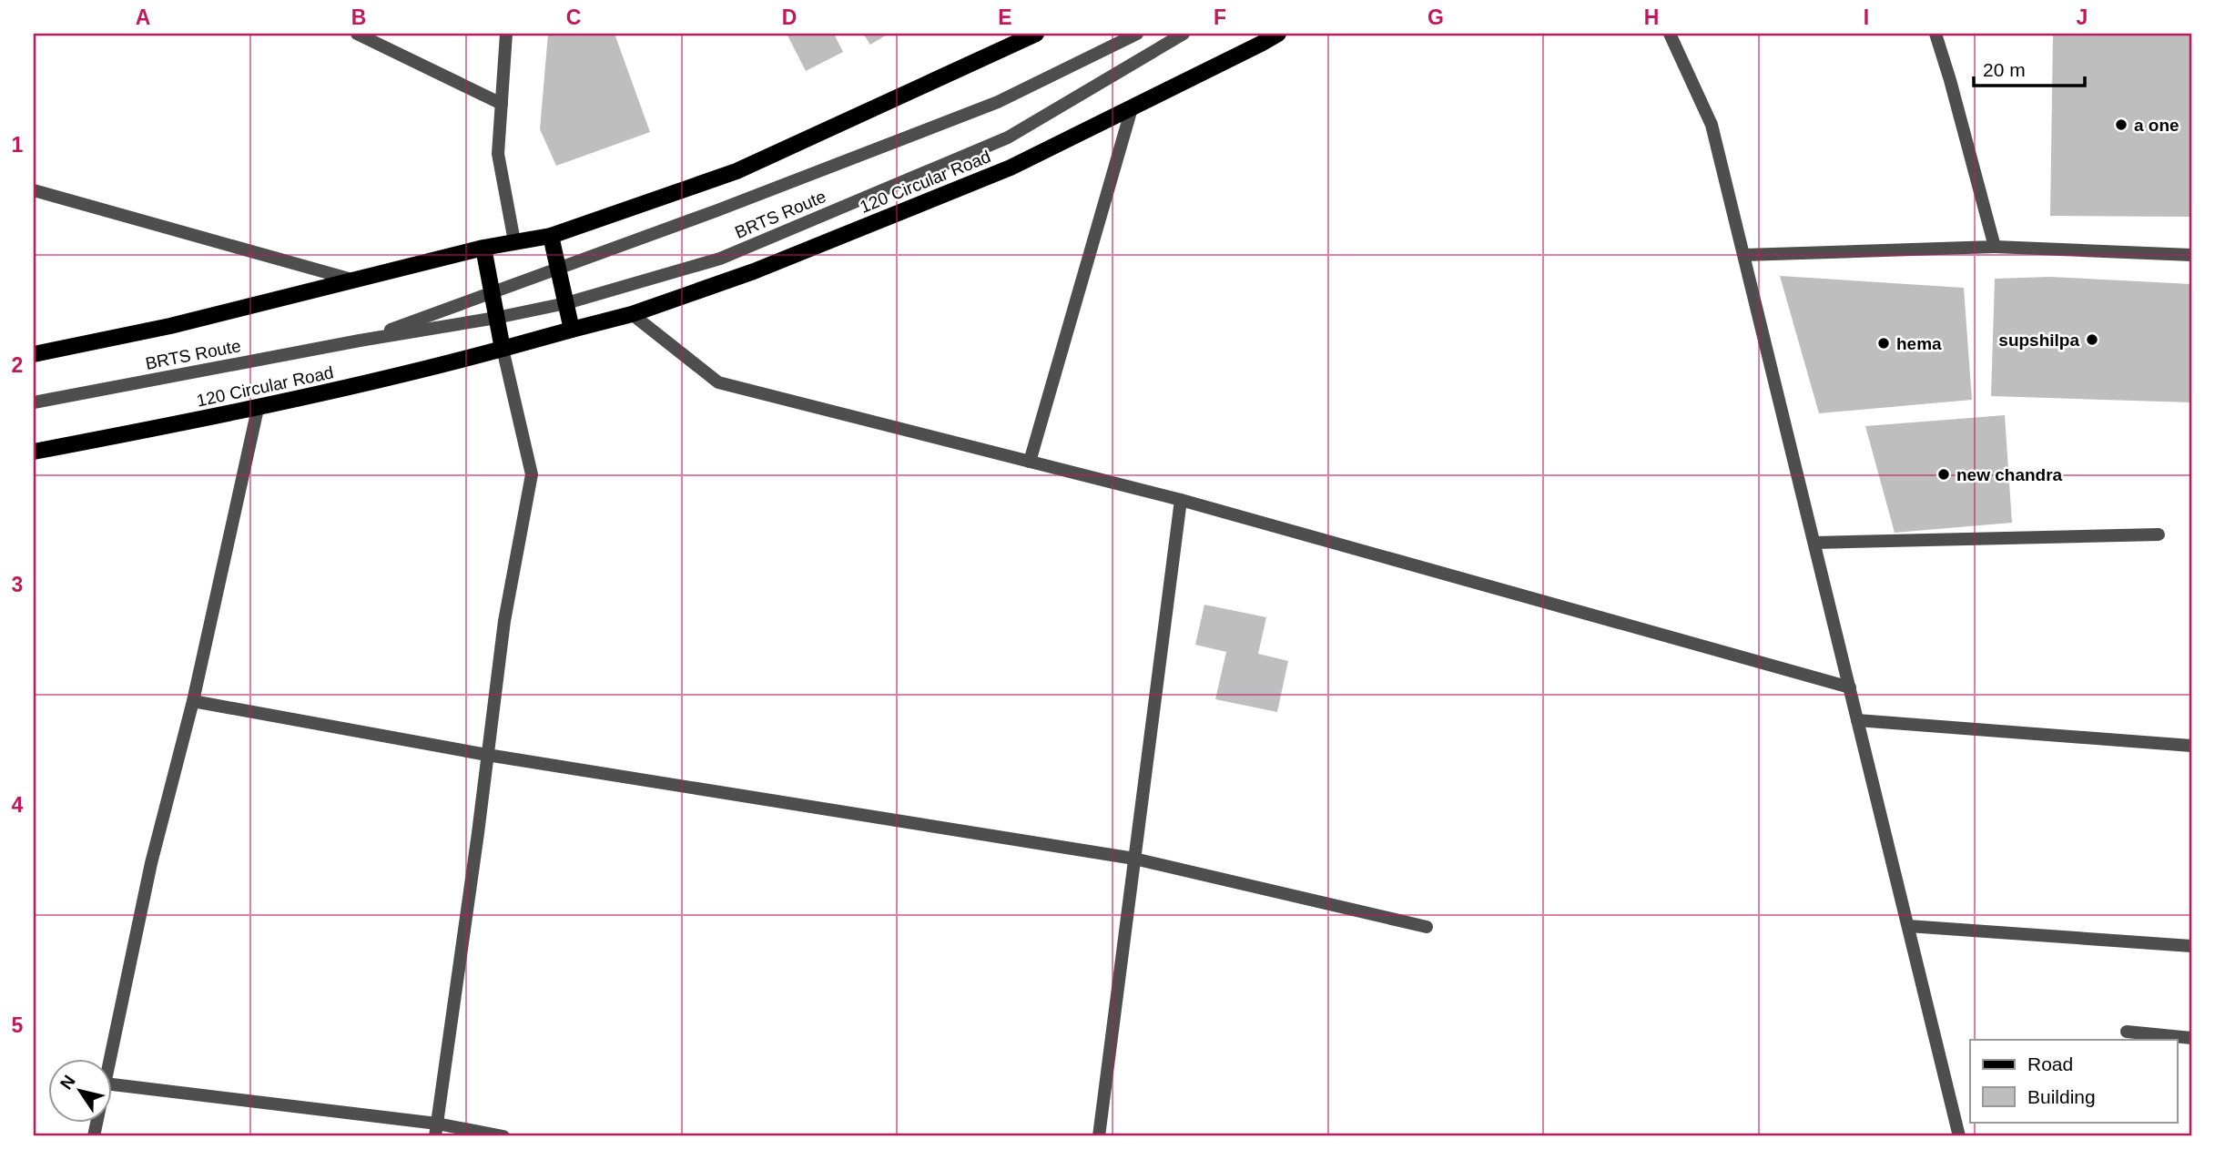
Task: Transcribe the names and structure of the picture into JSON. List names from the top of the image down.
{
  "streets": {
    "main road": ["120 Circular Road"],
    "street": ["BRTS Route"]
  },
  "places": [
    "a one",
    "supshilpa",
    "hema",
    "new chandra"
  ],
  "legend": ["Road", "Building"],
  "scale_bar": "20 m",
  "north": "top left",
  "grid": {
    "columns": [
      "A",
      "B",
      "C",
      "D",
      "E",
      "F",
      "G",
      "H",
      "I",
      "J"
    ],
    "rows": [
      "1",
      "2",
      "3",
      "4",
      "5"
    ]
  }
}
